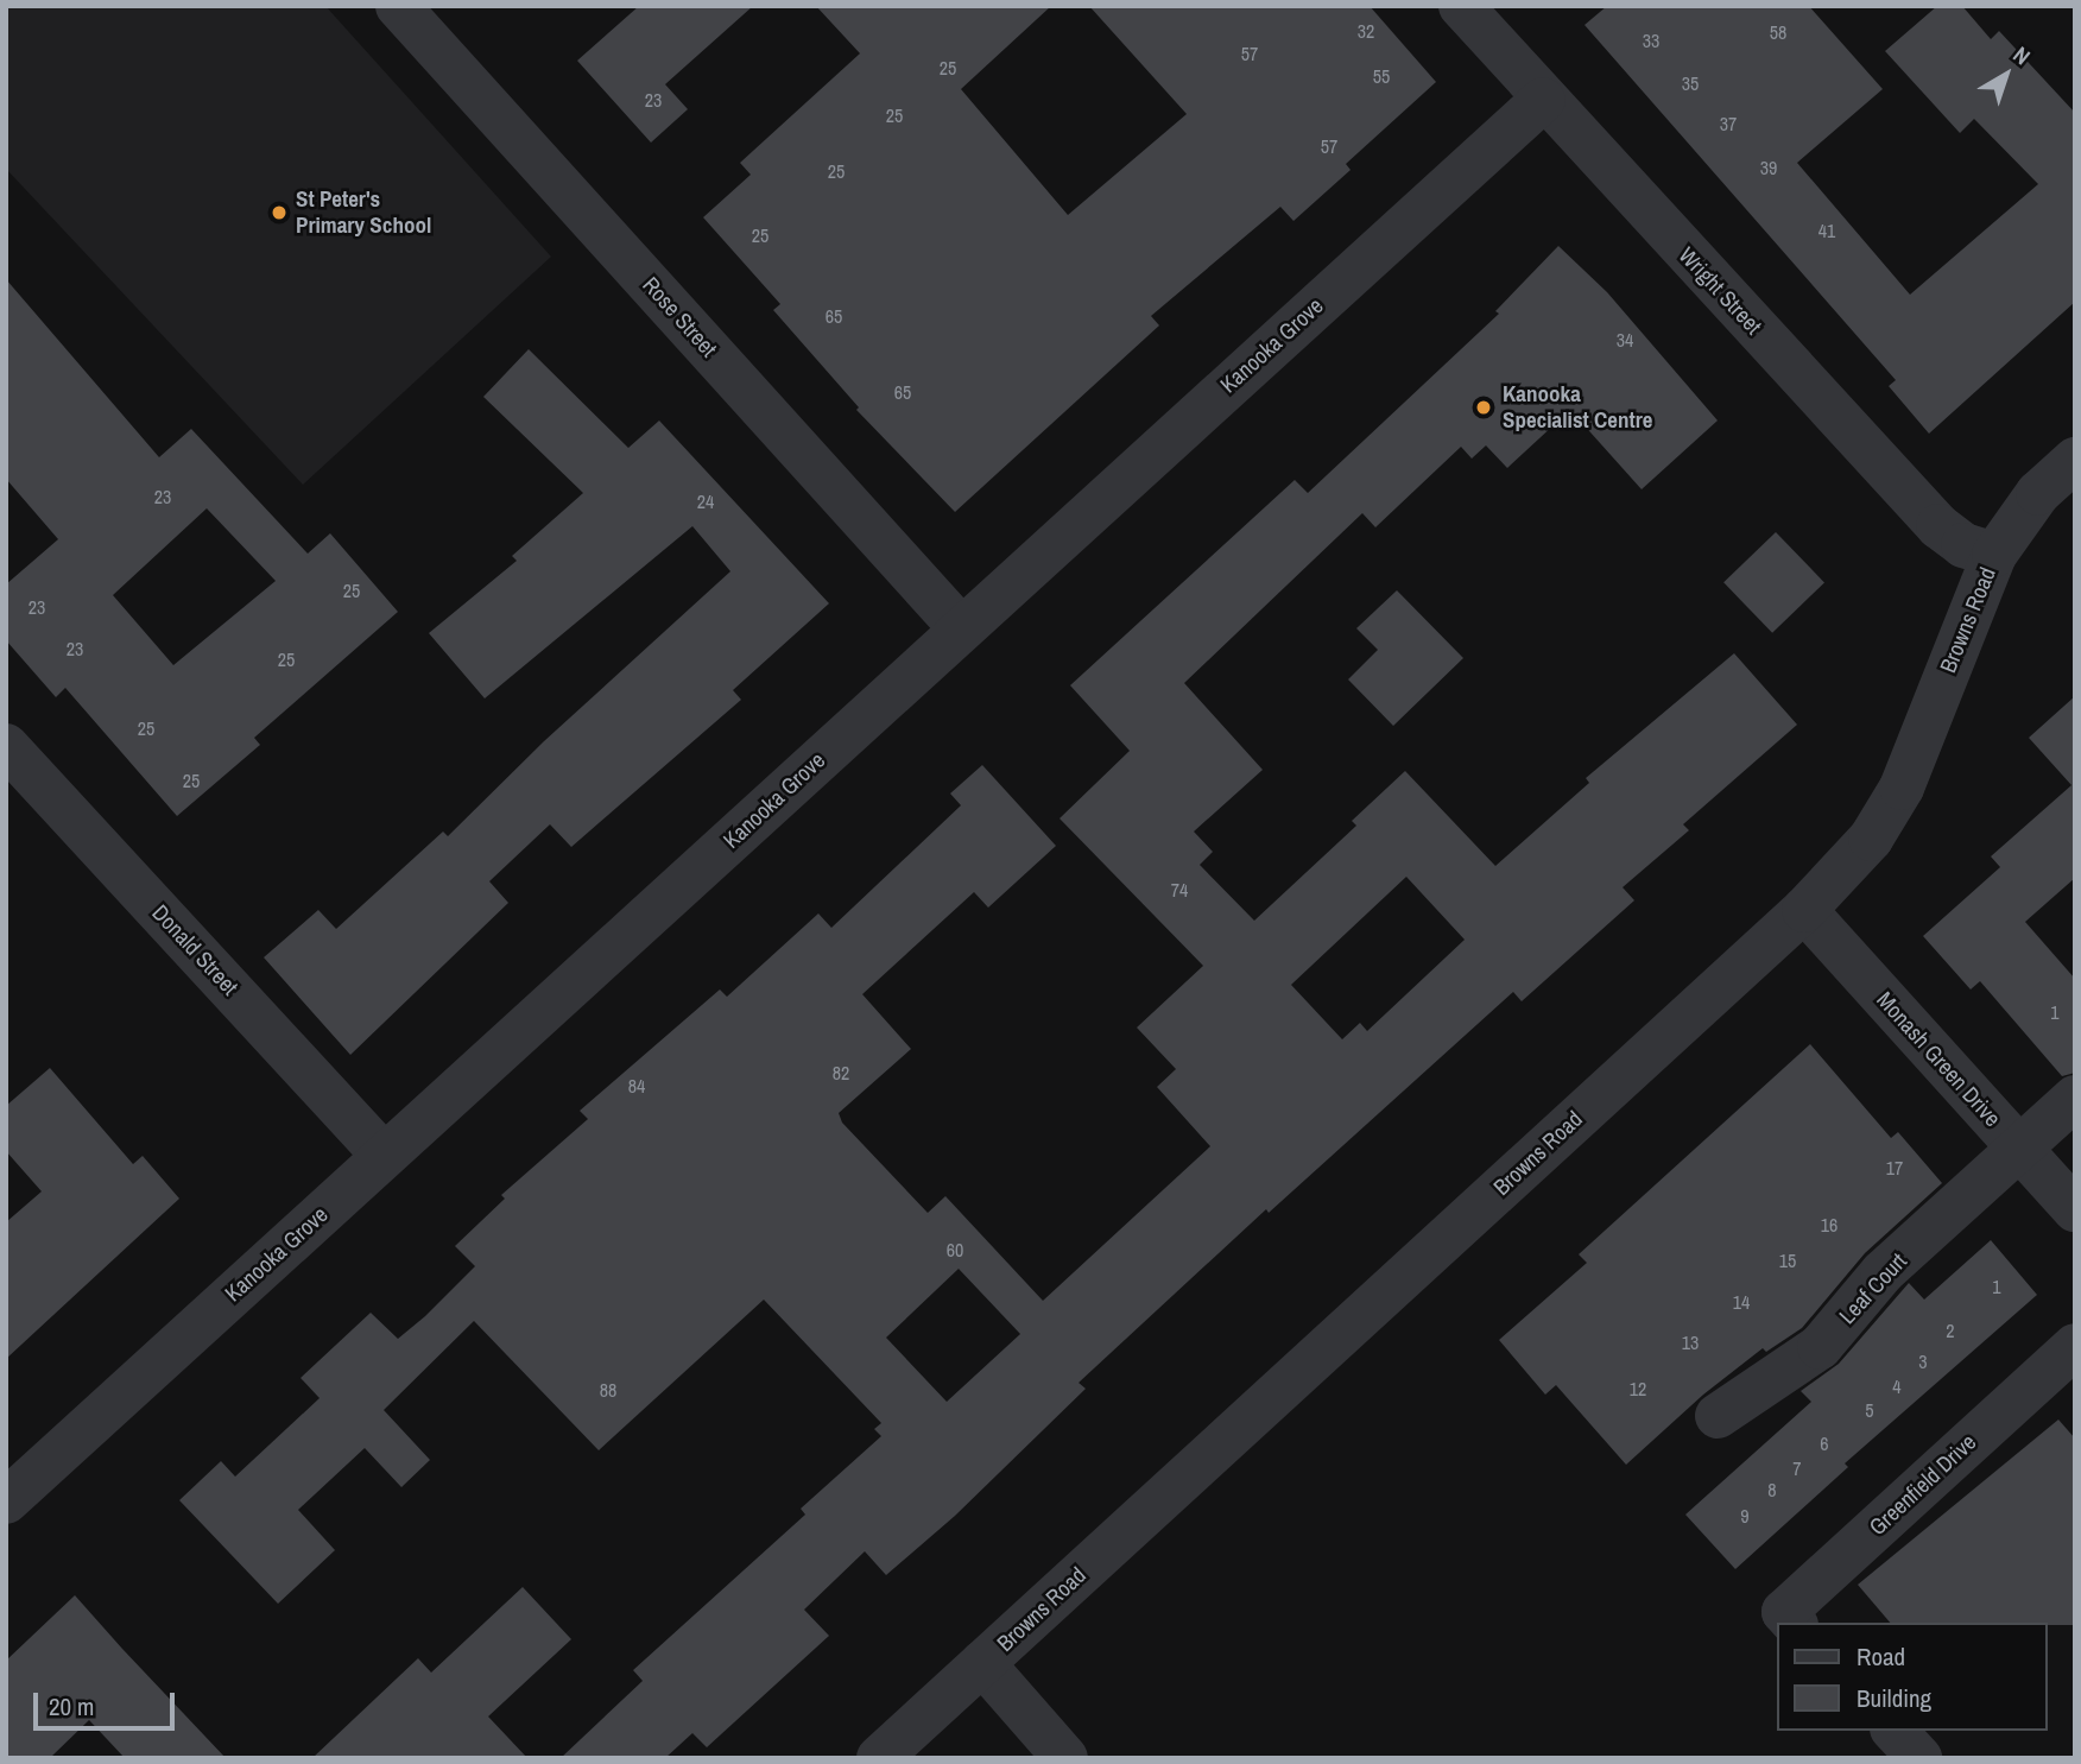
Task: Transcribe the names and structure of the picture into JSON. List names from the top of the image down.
{
  "streets": {
    "street": [
      "Wright Street",
      "Rose Street",
      "Kanooka Grove",
      "Browns Road",
      "Donald Street",
      "Monash Green Drive",
      "Leaf Court",
      "Greenfield Drive"
    ]
  },
  "crossings": [
    ["Wright Street", "Kanooka Grove"],
    ["Wright Street", "Browns Road"],
    ["Rose Street", "Kanooka Grove"],
    ["Kanooka Grove", "Donald Street"],
    ["Browns Road", "Monash Green Drive"],
    ["Monash Green Drive", "Leaf Court"]
  ],
  "places": ["St Peter's Primary School", "Kanooka Specialist Centre"],
  "house_numbers": [
    "32",
    "58",
    "33",
    "57",
    "25",
    "55",
    "35",
    "23",
    "25",
    "37",
    "57",
    "39",
    "25",
    "41",
    "25",
    "65",
    "34",
    "65",
    "23",
    "24",
    "25",
    "23",
    "23",
    "25",
    "25",
    "25",
    "74",
    "1",
    "82",
    "84",
    "17",
    "16",
    "60",
    "15",
    "1",
    "14",
    "2",
    "13",
    "3",
    "4",
    "12",
    "88",
    "5",
    "6",
    "7",
    "8",
    "9"
  ],
  "legend": ["Road", "Building"],
  "scale_bar": "20 m",
  "north": "top right"
}
